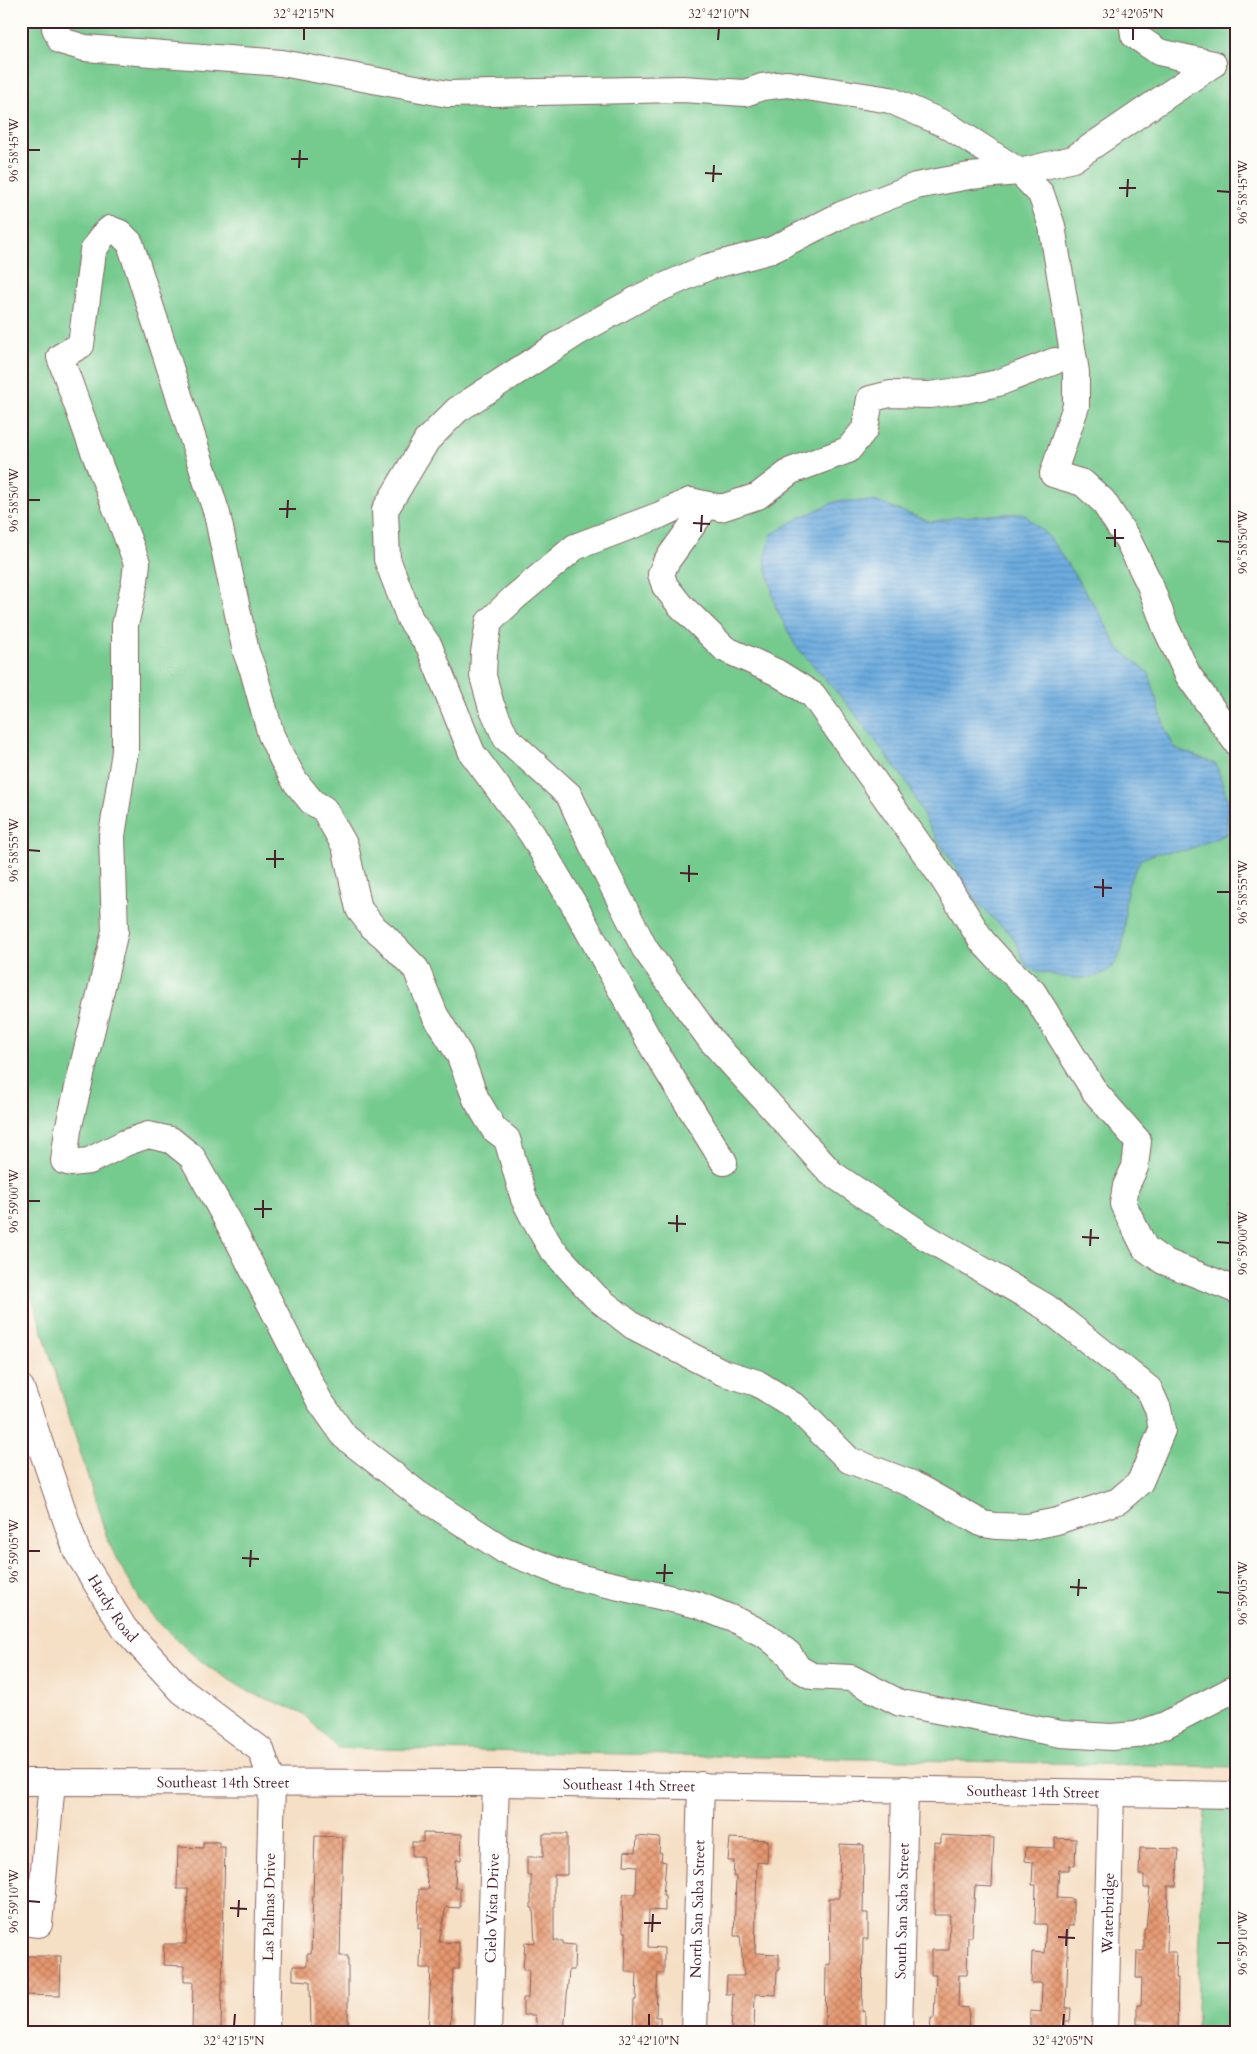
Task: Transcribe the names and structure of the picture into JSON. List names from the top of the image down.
{
  "streets": {
    "street": [
      "Hardy Road",
      "Southeast 14th Street",
      "Las Palmas Drive",
      "Cielo Vista Drive",
      "North San Saba Street",
      "South San Saba Street",
      "Waterbridge"
    ]
  },
  "crossings": [
    ["Hardy Road", "Southeast 14th Street"],
    ["Hardy Road", "Las Palmas Drive"],
    ["Southeast 14th Street", "Las Palmas Drive"],
    ["Southeast 14th Street", "Cielo Vista Drive"],
    ["Southeast 14th Street", "North San Saba Street"],
    ["Southeast 14th Street", "South San Saba Street"],
    ["Southeast 14th Street", "Waterbridge"]
  ],
  "coordinates": [
    "32°42'15\"N",
    "32°42'10\"N",
    "32°42'05\"N",
    "96°58'45\"W",
    "96°58'50\"W",
    "96°58'55\"W",
    "96°59'00\"W",
    "96°59'05\"W",
    "96°59'10\"W"
  ]
}
